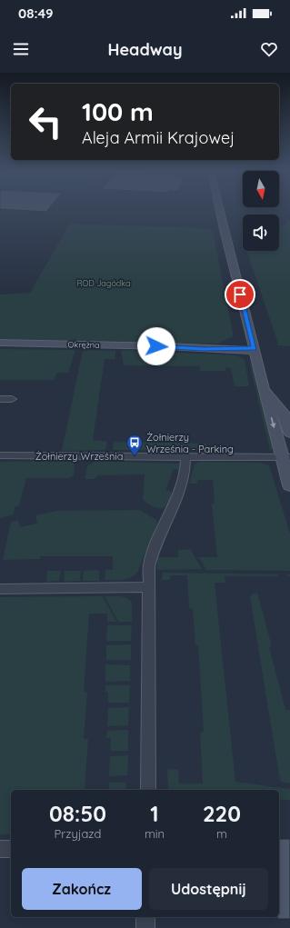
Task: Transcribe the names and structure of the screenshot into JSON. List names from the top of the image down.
{
  "streets": {
    "street": ["Okrężna", "Żołnierzy Września"]
  },
  "parks": ["ROD Jagódka"],
  "places": {
    "bus stop": ["Żołnierzy Września - Parking"]
  },
  "north": "bottom",
  "page": {
    "status": "08:49",
    "header": "Headway",
    "turn": ["100 m", "Aleja Armii Krajowej"],
    "eta": [
      "08:50",
      "Przyjazd",
      "1",
      "min",
      "220",
      "m"
    ],
    "buttons": ["Zakończ", "Udostępnij"]
  }
}
